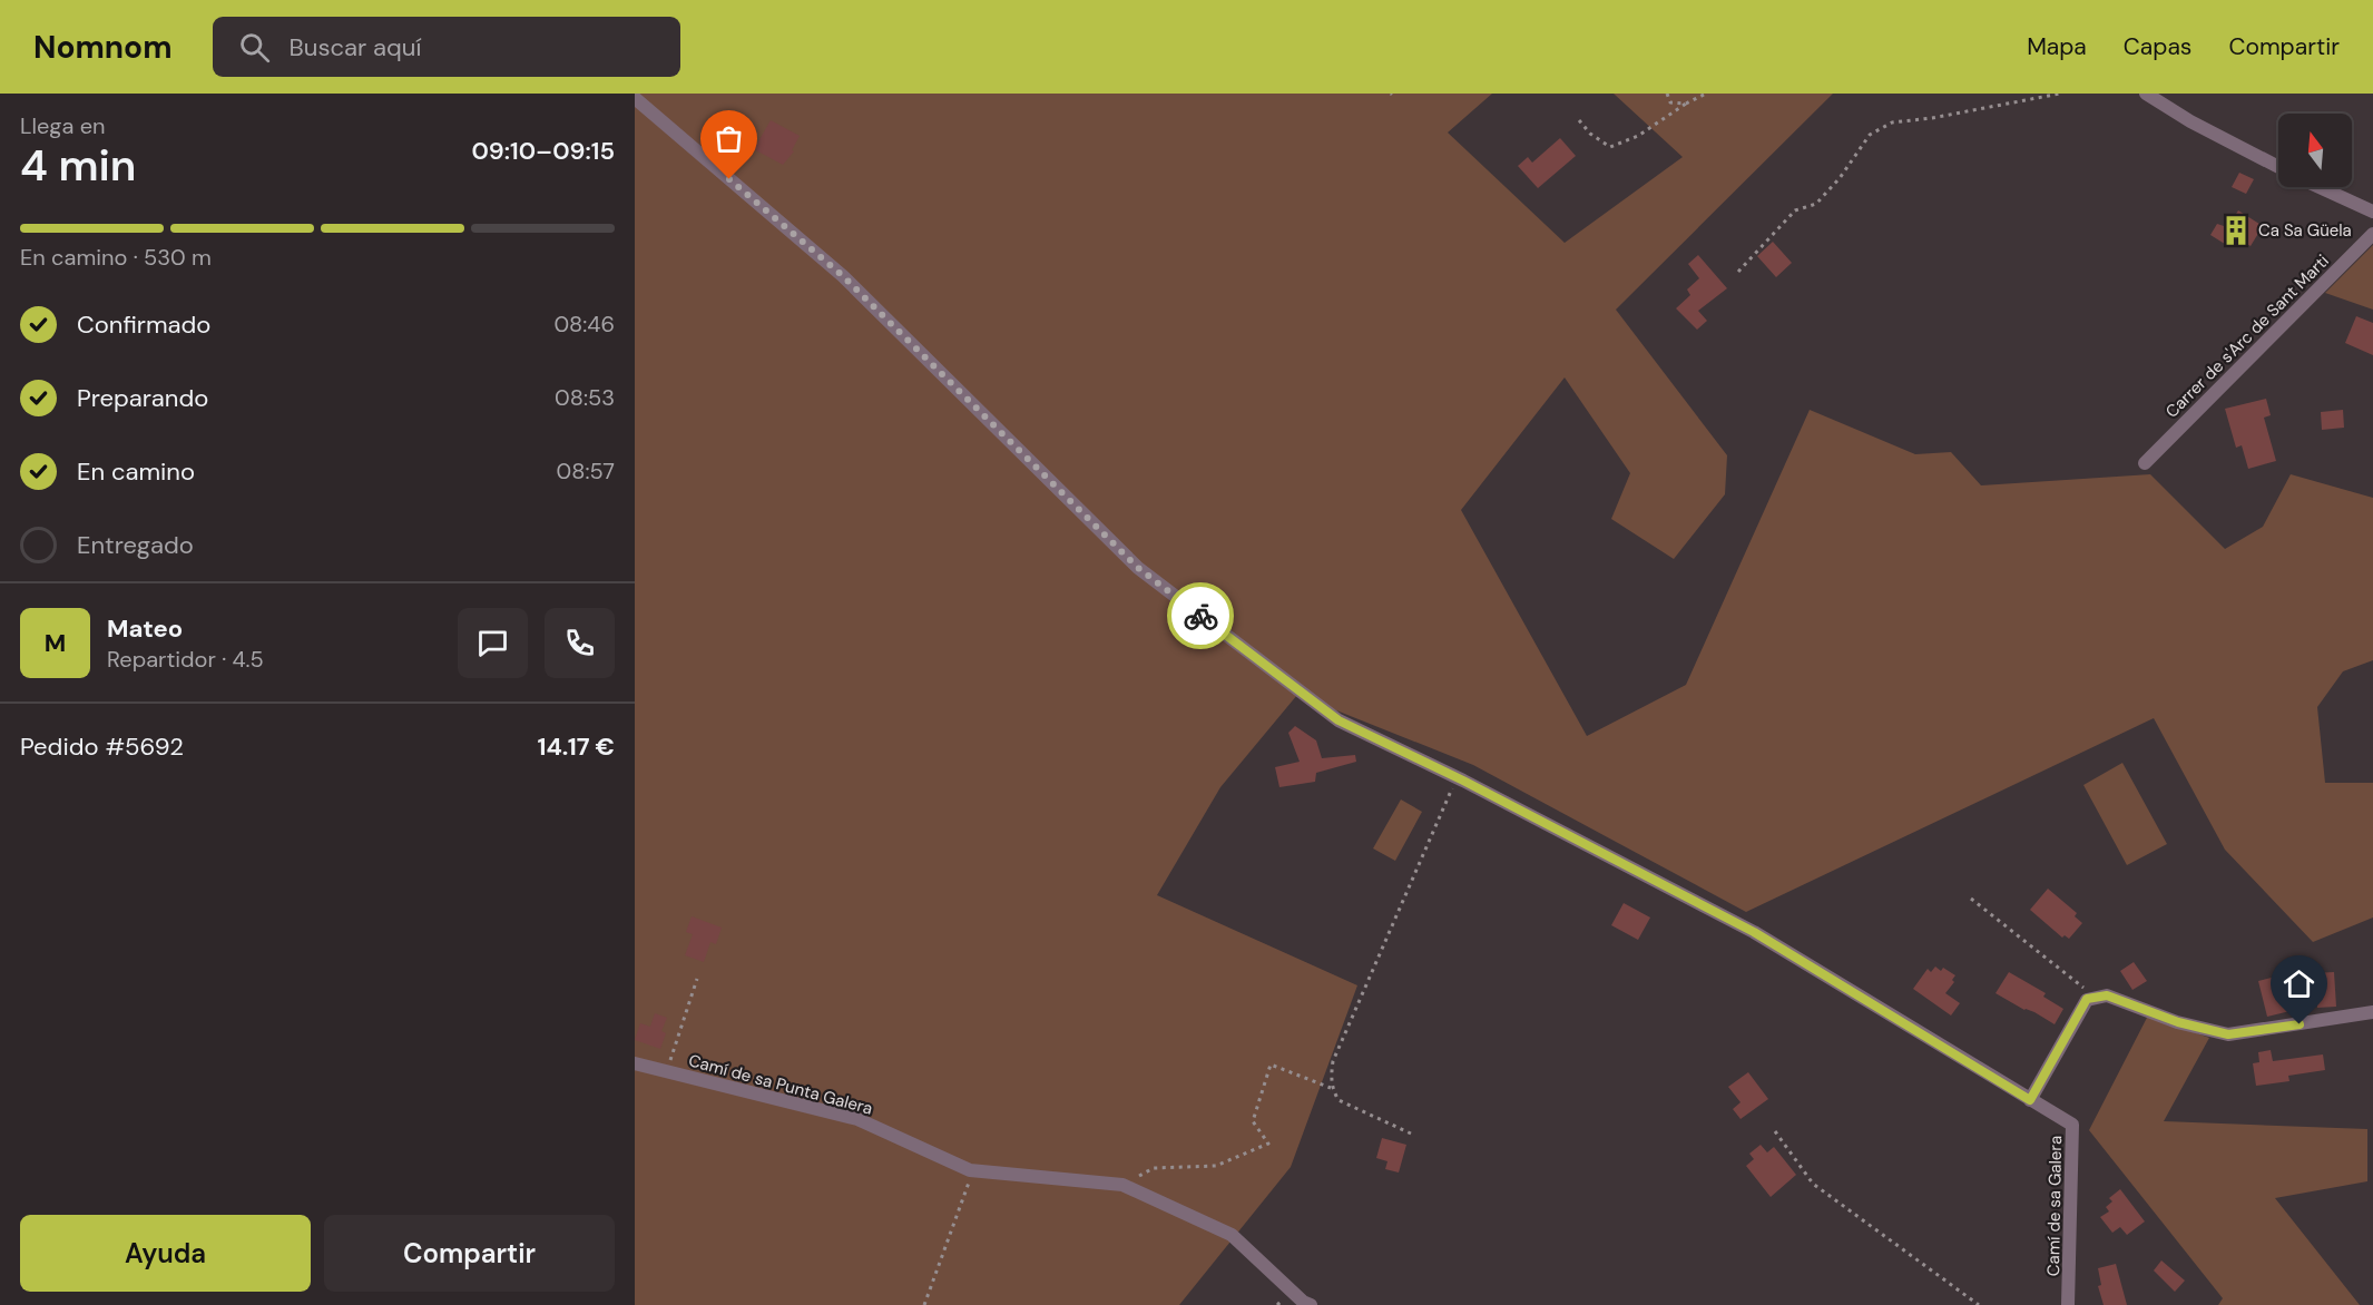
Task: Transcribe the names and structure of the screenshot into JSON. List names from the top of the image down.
{
  "streets": {
    "street": ["Carrer de s'Arc de Sant Marti", "Camí de sa Punta Galera", "Camí de sa Galera"]
  },
  "places": {
    "building": ["Ca Sa Güela"]
  },
  "north": "top",
  "page": {
    "header": "Nomnom",
    "search": "Buscar aquí",
    "nav": ["Mapa", "Capas", "Compartir"],
    "heading": ["4 min", "Llega en", "09:10–09:15"],
    "panel": [
      "Mateo",
      "Repartidor · 4.5",
      "Pedido #5692",
      "14.17 €"
    ],
    "bar": "En camino · 530 m",
    "list": [
      ["Confirmado", "08:46"],
      ["Preparando", "08:53"],
      ["En camino", "08:57"],
      "Entregado"
    ],
    "round": "M",
    "buttons": ["Ayuda", "Compartir"]
  }
}
